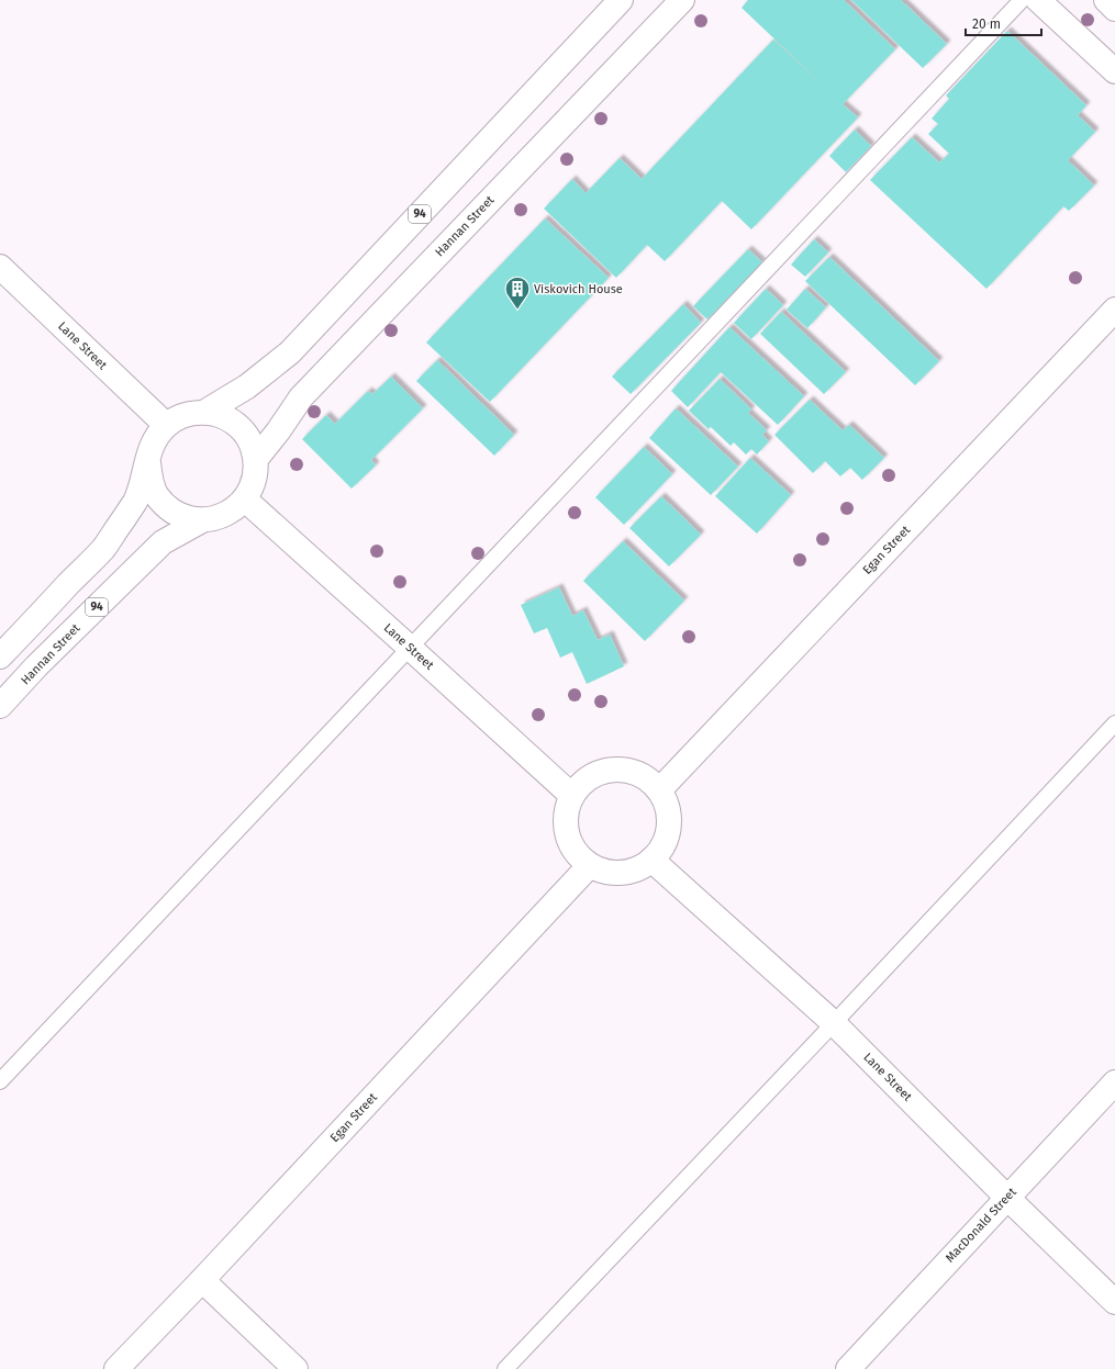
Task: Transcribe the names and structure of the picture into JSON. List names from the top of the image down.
{
  "streets": {
    "main road": [
      "94",
      "Hannan Street",
      "Lane Street",
      "Egan Street",
      "MacDonald Street"
    ]
  },
  "crossings": [
    ["Hannan Street", "Lane Street"],
    ["Lane Street", "Egan Street"],
    ["Lane Street", "MacDonald Street"]
  ],
  "places": {
    "building": ["Viskovich House"]
  },
  "scale_bar": "20 m"
}
